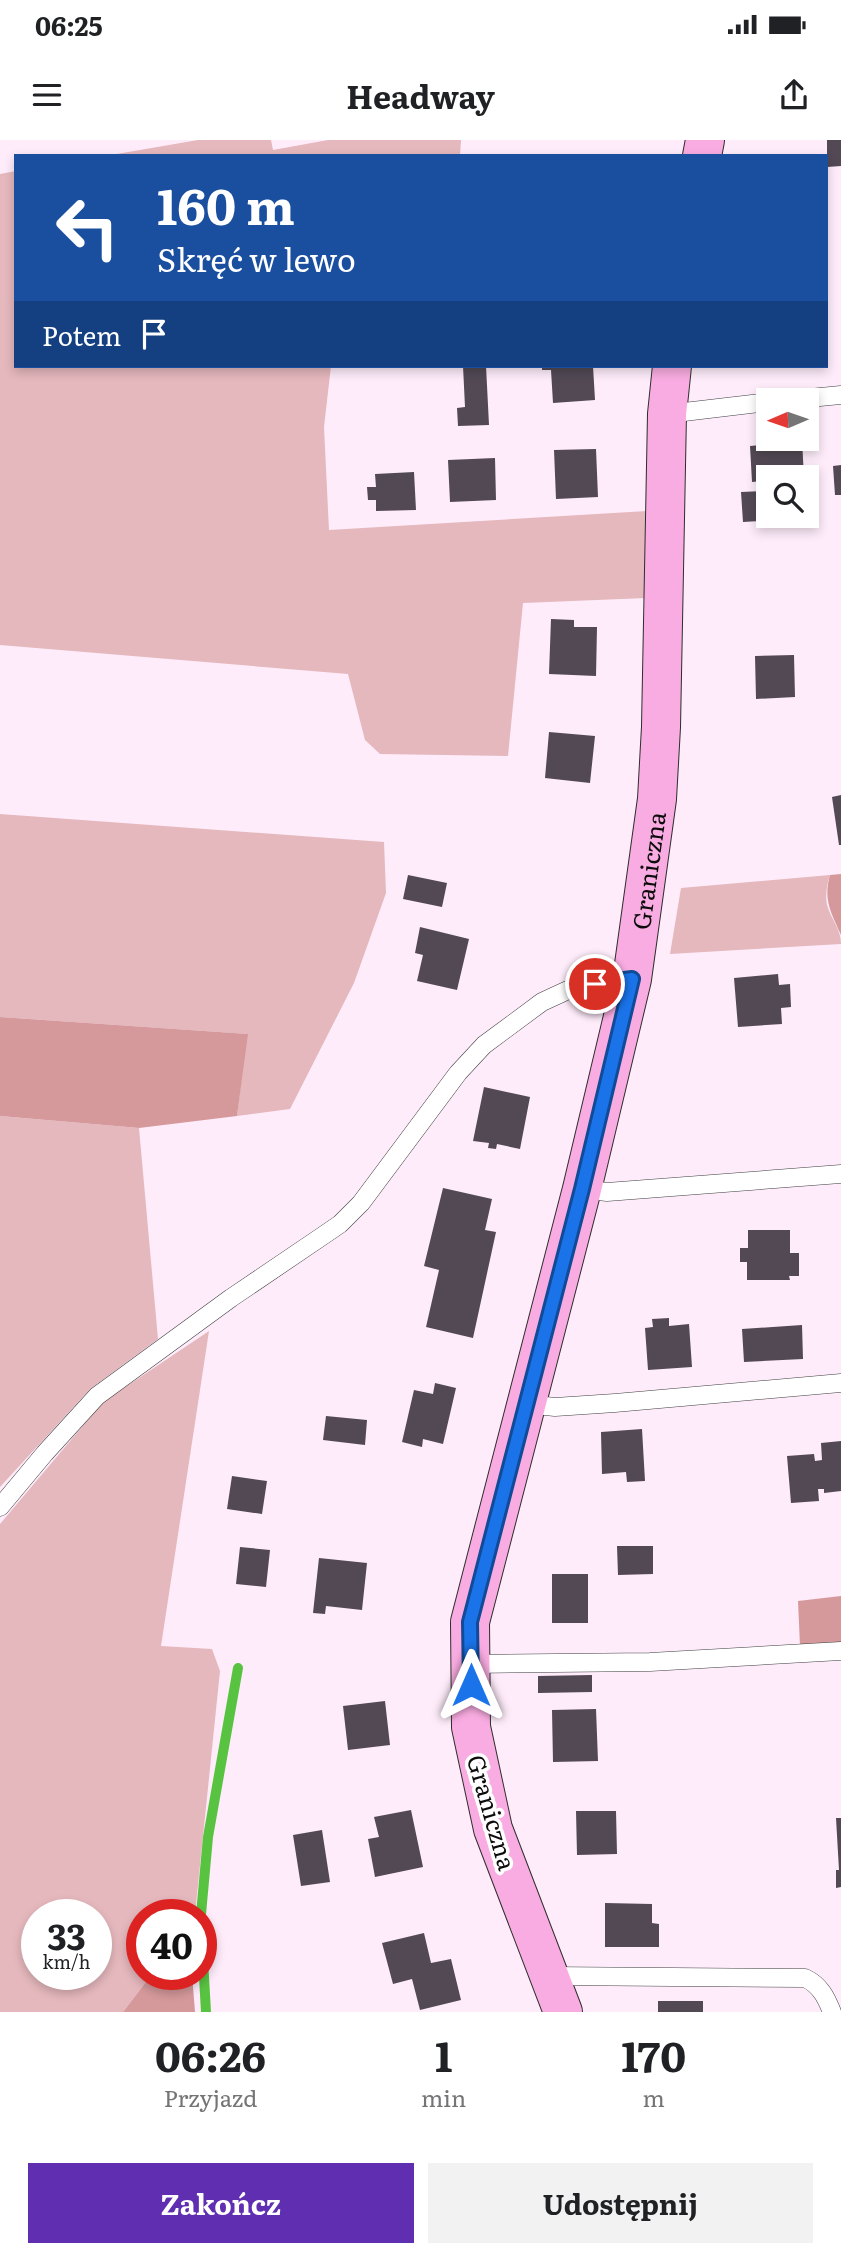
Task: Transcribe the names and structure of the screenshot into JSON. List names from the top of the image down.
{
  "streets": {
    "street": ["Graniczna"]
  },
  "north": "left",
  "page": {
    "status": "06:25",
    "header": "Headway",
    "turn": ["160 m", "Skręć w lewo"],
    "then": "Potem",
    "speed": "33 km/h",
    "limit": "40",
    "eta": [
      "06:26",
      "Przyjazd",
      "1",
      "min",
      "170",
      "m"
    ],
    "buttons": ["Zakończ", "Udostępnij"]
  }
}
